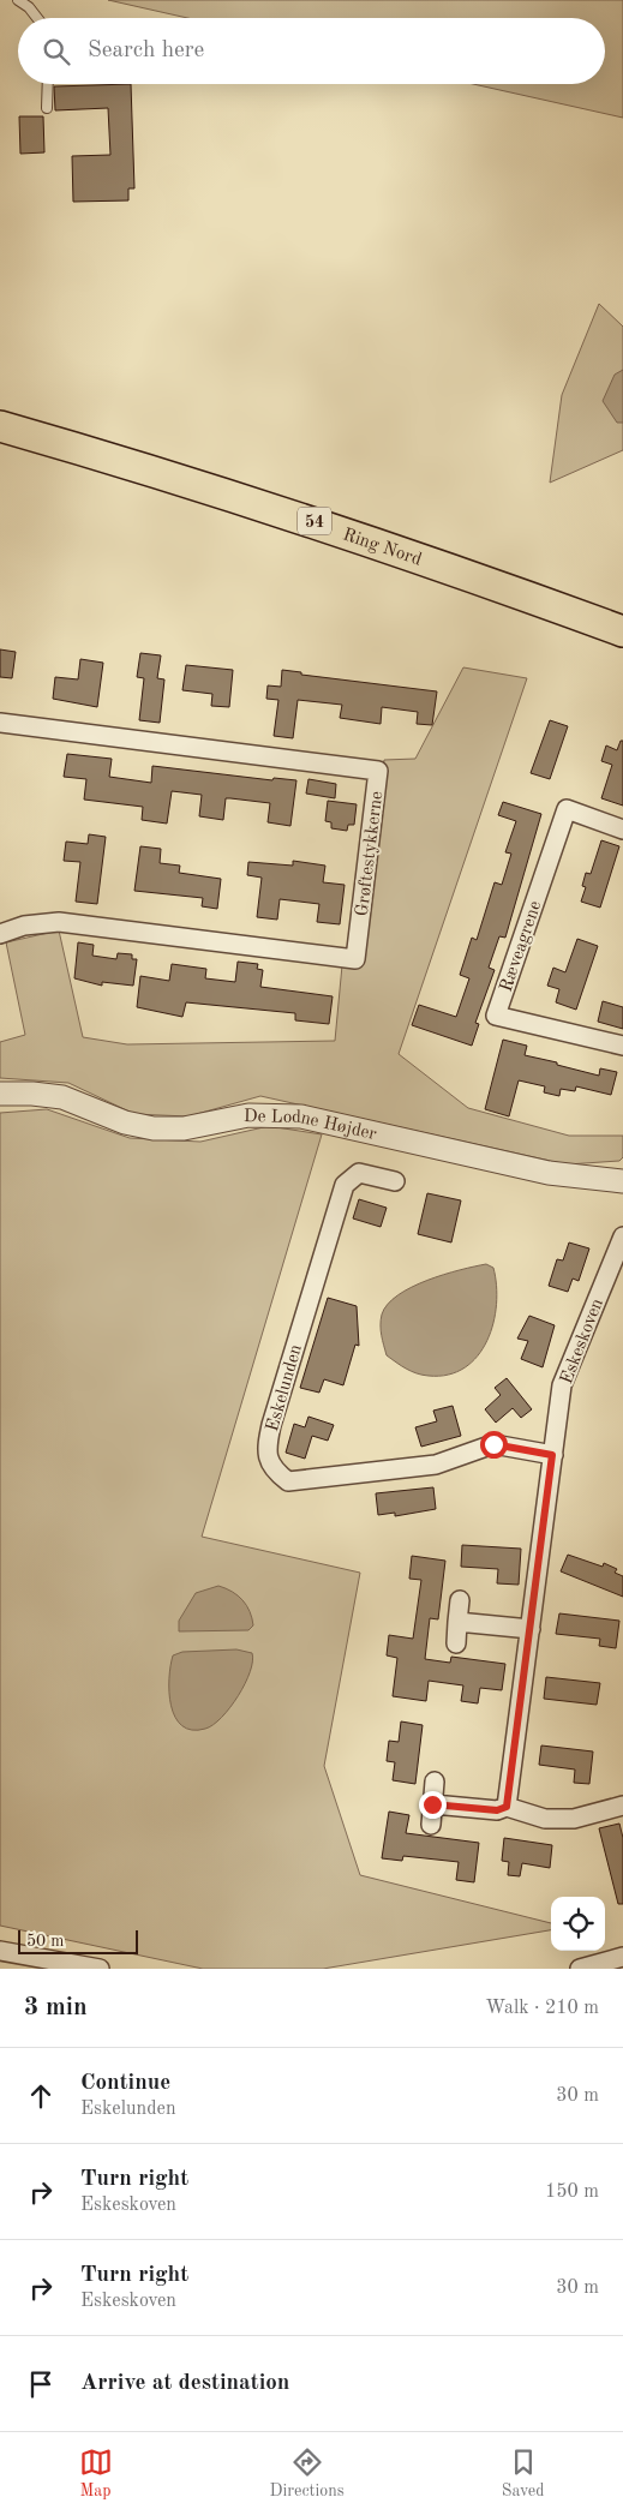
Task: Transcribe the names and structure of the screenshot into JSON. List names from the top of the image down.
{
  "streets": {
    "highway": ["54", "Ring Nord"],
    "street": [
      "Grøftestykkerne",
      "Ræveagrene",
      "De Lodne Højder",
      "Eskeskoven",
      "Eskelunden"
    ]
  },
  "crossings": [
    ["Eskeskoven", "Eskelunden"]
  ],
  "scale_bar": "50 m",
  "page": {
    "search": "Search here",
    "scale": "50 m",
    "heading": ["3 min", "Walk · 210 m"],
    "list": [
      ["Continue", "Eskelunden", "30 m"],
      ["Turn right", "Eskeskoven", "150 m"],
      ["Turn right", "Eskeskoven", "30 m"],
      "Arrive at destination"
    ],
    "nav": ["Map", "Directions", "Saved"]
  }
}
